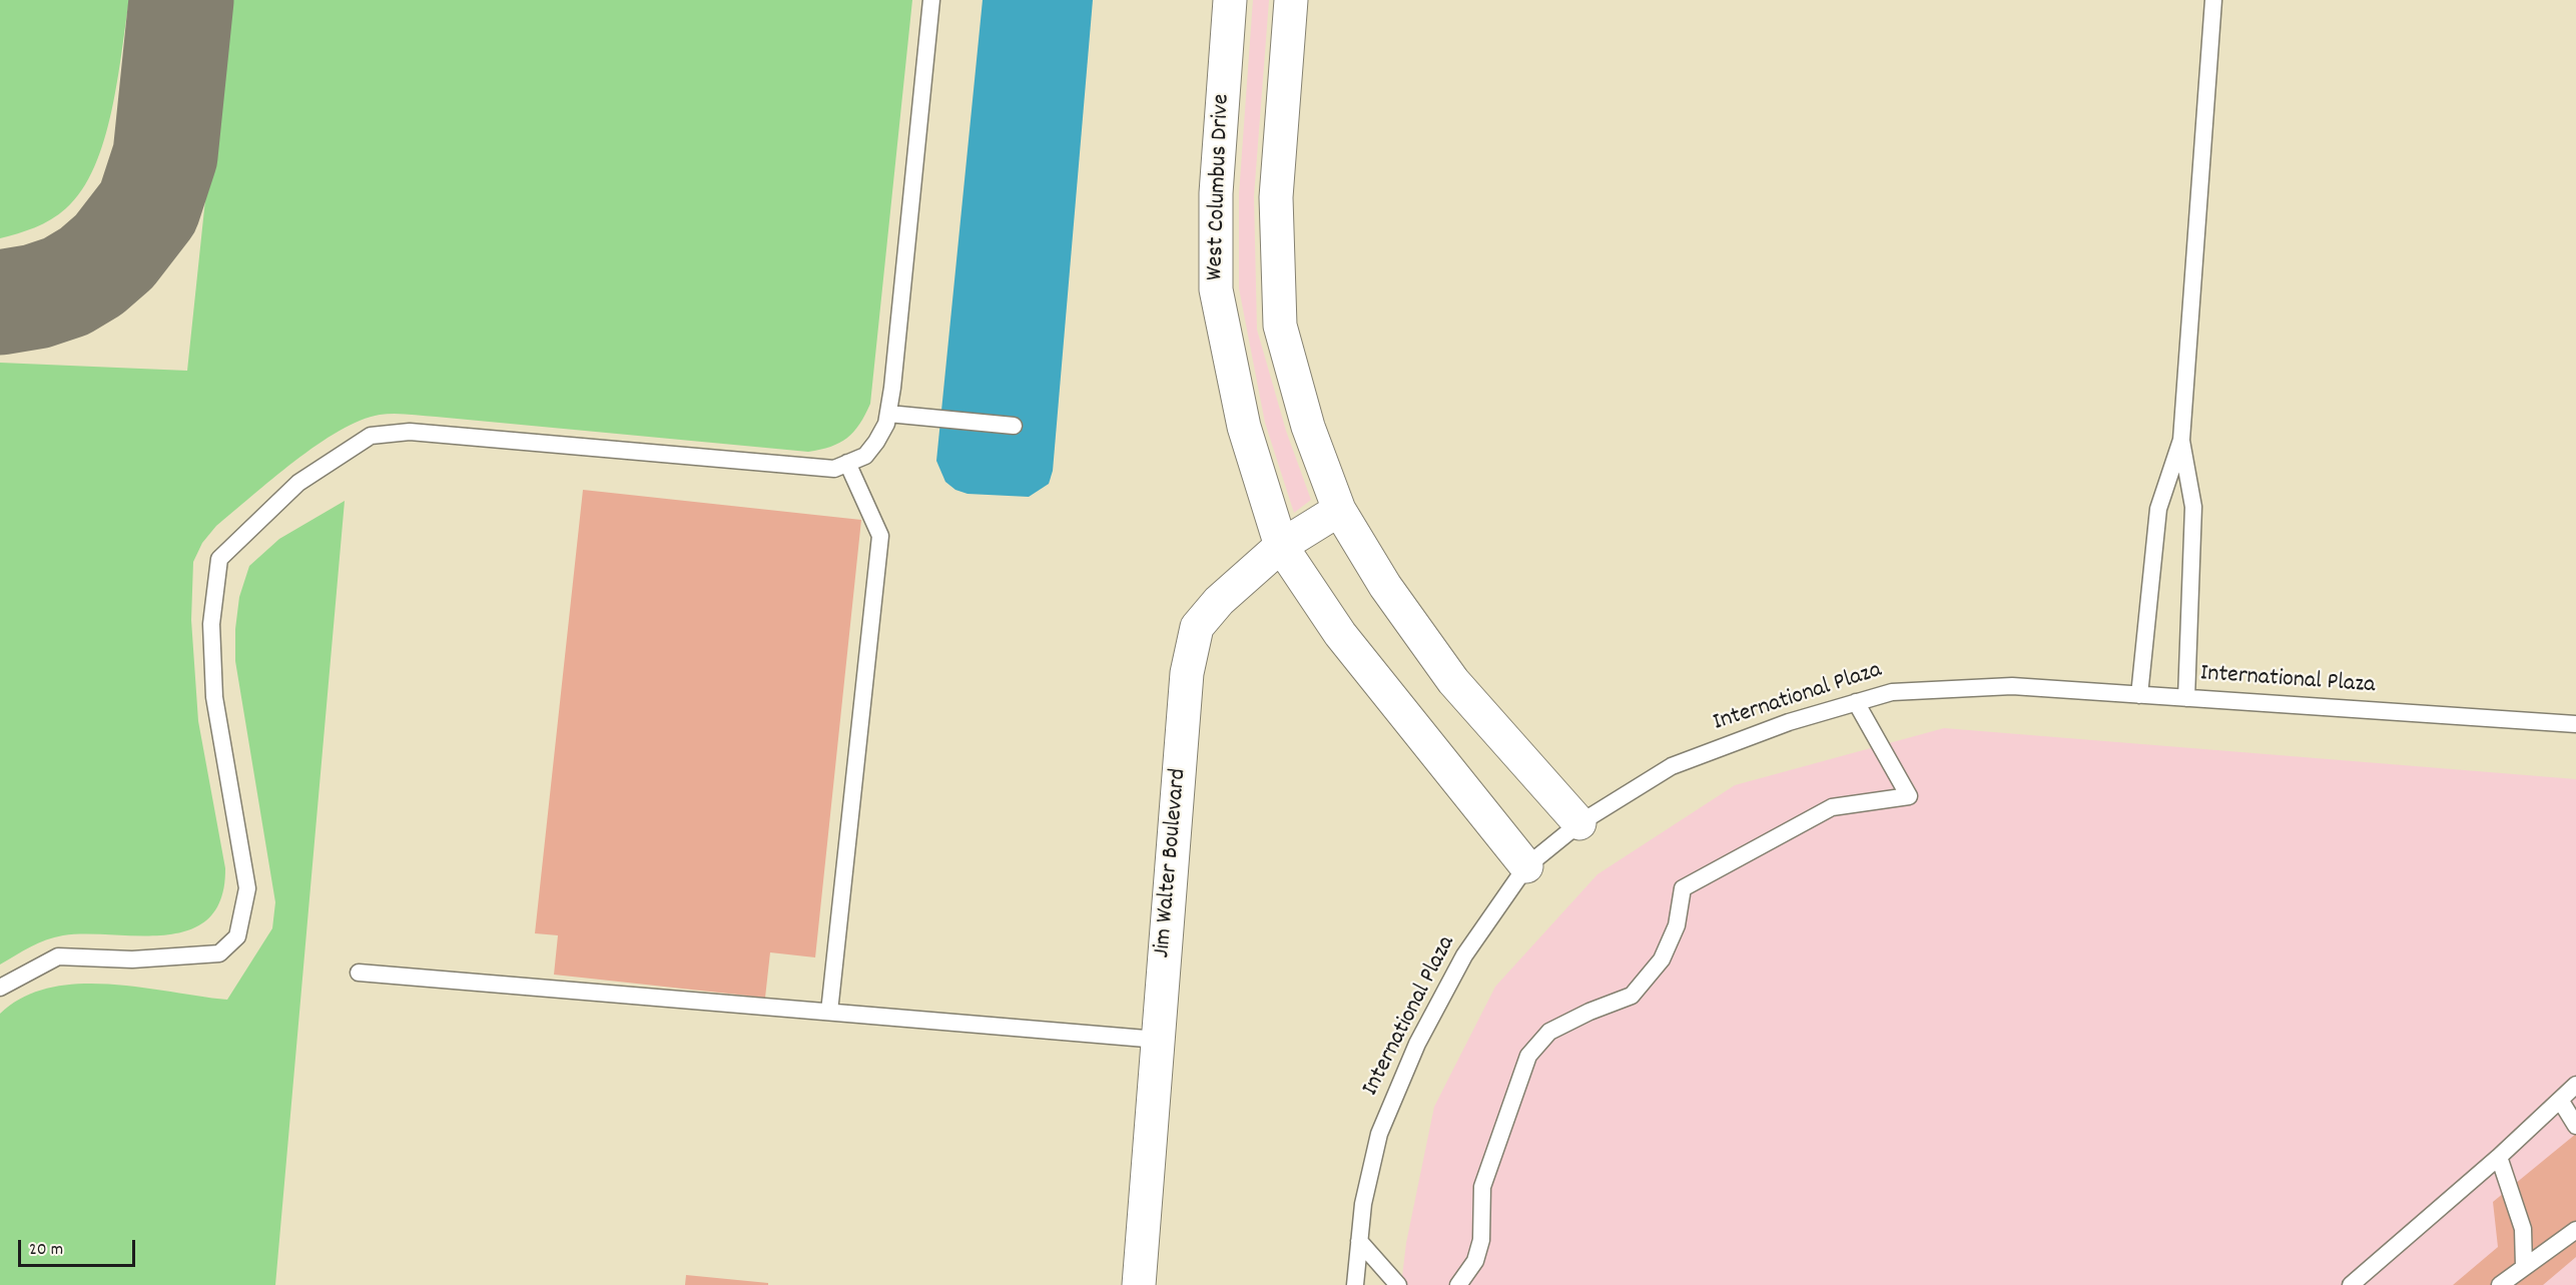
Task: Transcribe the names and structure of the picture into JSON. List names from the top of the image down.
{
  "streets": {
    "street": ["West Columbus Drive", "Jim Walter Boulevard"],
    "lane": ["International Plaza"]
  },
  "crossings": [
    ["West Columbus Drive", "International Plaza"],
    ["West Columbus Drive", "Jim Walter Boulevard"]
  ],
  "scale_bar": "20 m"
}
